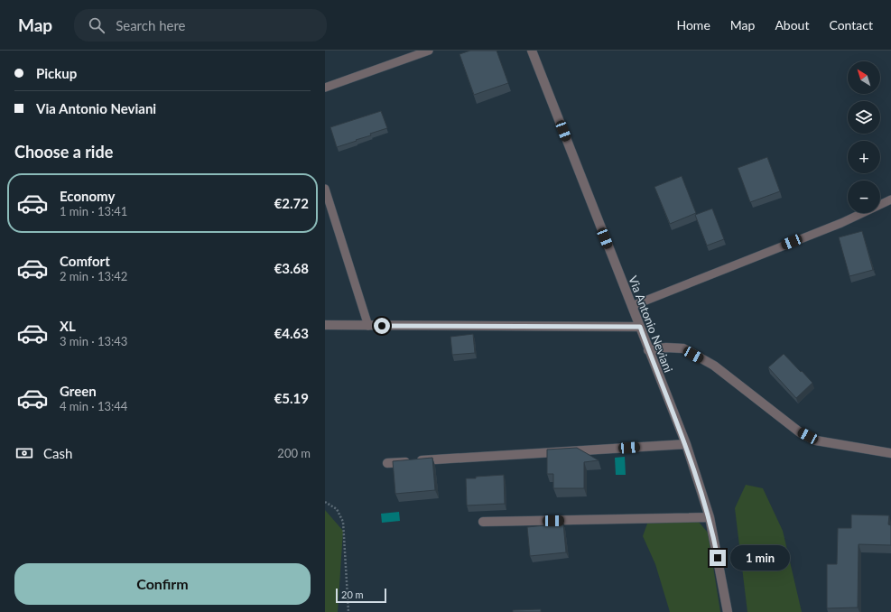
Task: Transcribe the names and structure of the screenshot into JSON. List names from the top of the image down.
{
  "streets": {
    "street": ["Via Antonio Neviani"]
  },
  "scale_bar": "20 m",
  "north": "top left",
  "page": {
    "header": "Map",
    "search": "Search here",
    "nav": [
      "Home",
      "Map",
      "About",
      "Contact"
    ],
    "banner": ["Pickup", "Via Antonio Neviani"],
    "map_buttons": ["+", "−"],
    "heading": "Choose a ride",
    "list": [
      {
        "name": "Economy",
        "note": "1 min · 13:41",
        "value": "€2.72"
      },
      {
        "name": "Comfort",
        "note": "2 min · 13:42",
        "value": "€3.68"
      },
      {
        "name": "XL",
        "note": "3 min · 13:43",
        "value": "€4.63"
      },
      {
        "name": "Green",
        "note": "4 min · 13:44",
        "value": "€5.19"
      }
    ],
    "pay": ["Cash", "200 m"],
    "bubble": "1 min",
    "buttons": "Confirm",
    "scale": "20 m"
  }
}
